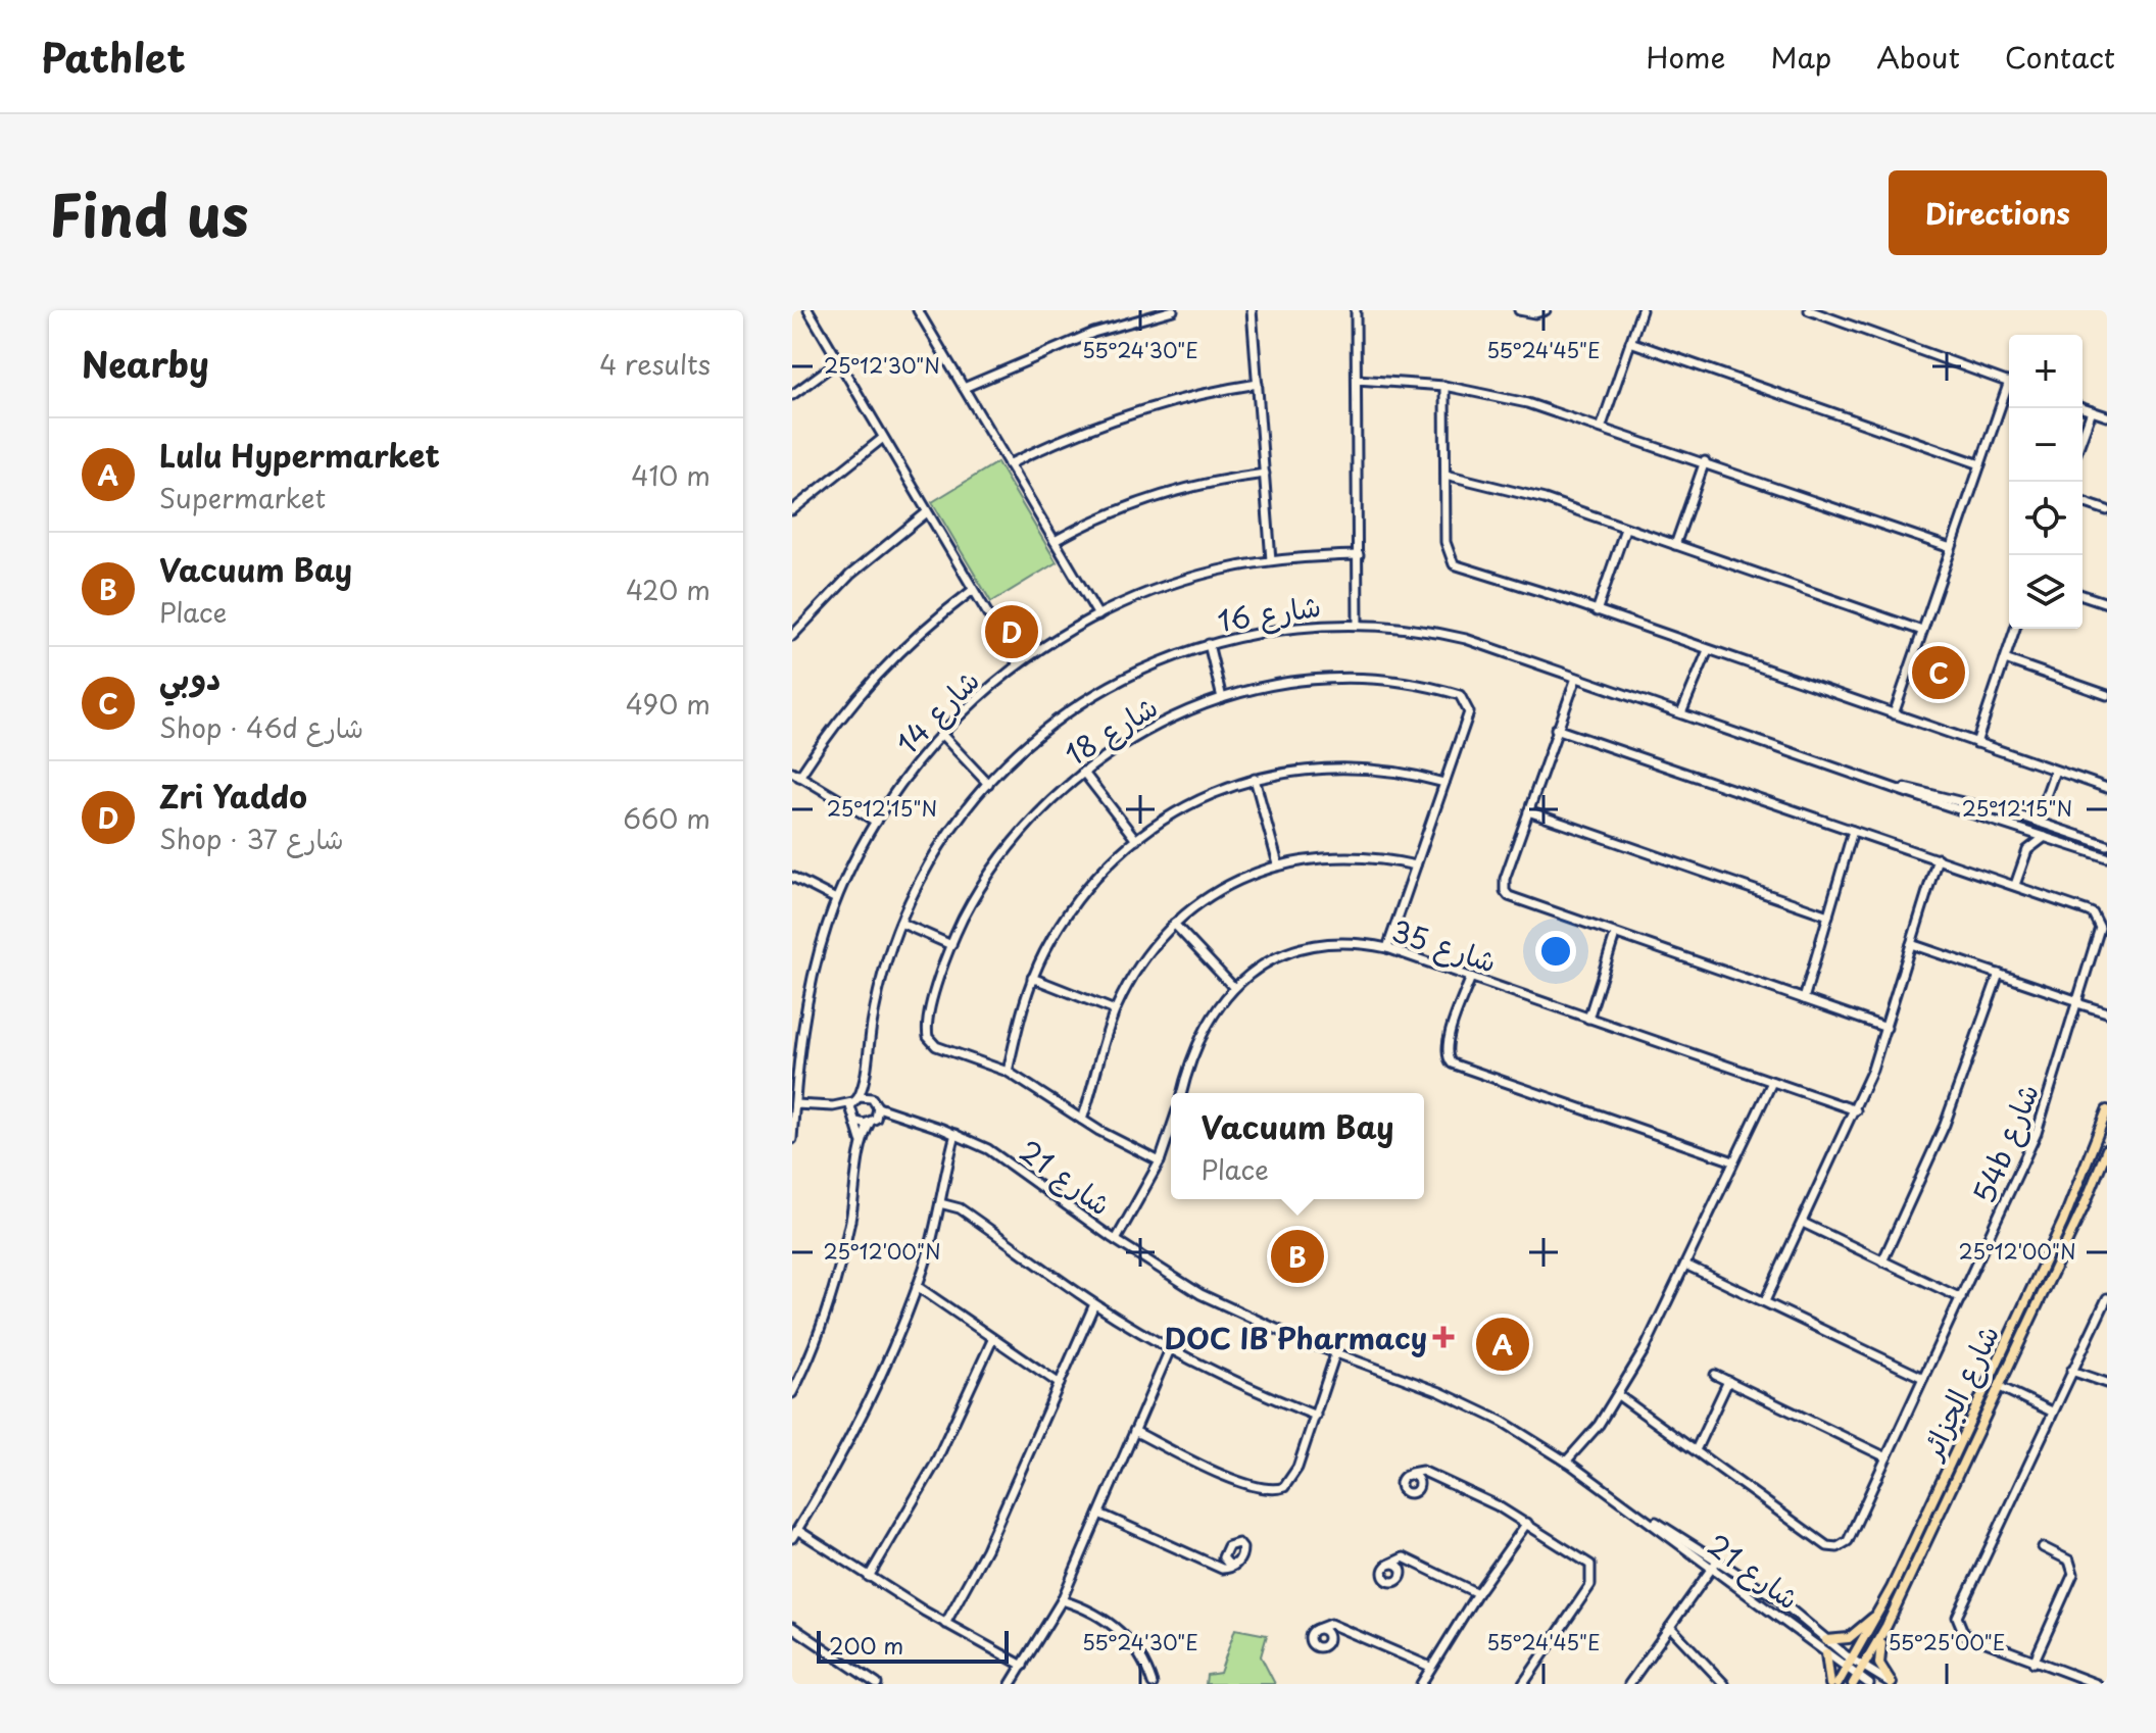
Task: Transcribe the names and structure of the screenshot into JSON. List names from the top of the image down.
{
  "streets": {
    "main road": ["شارع الجزائر"],
    "street": [
      "شارع 16",
      "شارع 14",
      "شارع 18",
      "شارع 35",
      "54b شارع",
      "شارع 21"
    ]
  },
  "crossings": [
    ["شارع 16", "شارع 21"],
    ["شارع 21", "شارع الجزائر"]
  ],
  "places": {
    "health": ["DOC IB Pharmacy"]
  },
  "scale_bar": "200 m",
  "page": {
    "header": "Pathlet",
    "nav": [
      "Home",
      "Map",
      "About",
      "Contact"
    ],
    "title": "Find us",
    "buttons": "Directions",
    "heading": ["Nearby", "4 results"],
    "map_buttons": ["+", "−"],
    "list": [
      {
        "mark": "A",
        "name": "Lulu Hypermarket",
        "note": "Supermarket",
        "value": "410 m"
      },
      {
        "mark": "B",
        "name": "Vacuum Bay",
        "note": "Place",
        "value": "420 m"
      },
      {
        "mark": "C",
        "name": "دوبي",
        "note": "Shop · 46d شارع",
        "value": "490 m"
      },
      {
        "mark": "D",
        "name": "Zri Yaddo",
        "note": "Shop · شارع 37",
        "value": "660 m"
      }
    ],
    "pins": [
      "D",
      "C",
      "B",
      "A"
    ],
    "popup": ["Vacuum Bay", "Place"],
    "scale": "200 m"
  },
  "coordinates": [
    "55°24'30\"E",
    "55°24'45\"E",
    "25°12'30\"N",
    "25°12'15\"N",
    "25°12'00\"N",
    "55°25'00\"E"
  ]
}
